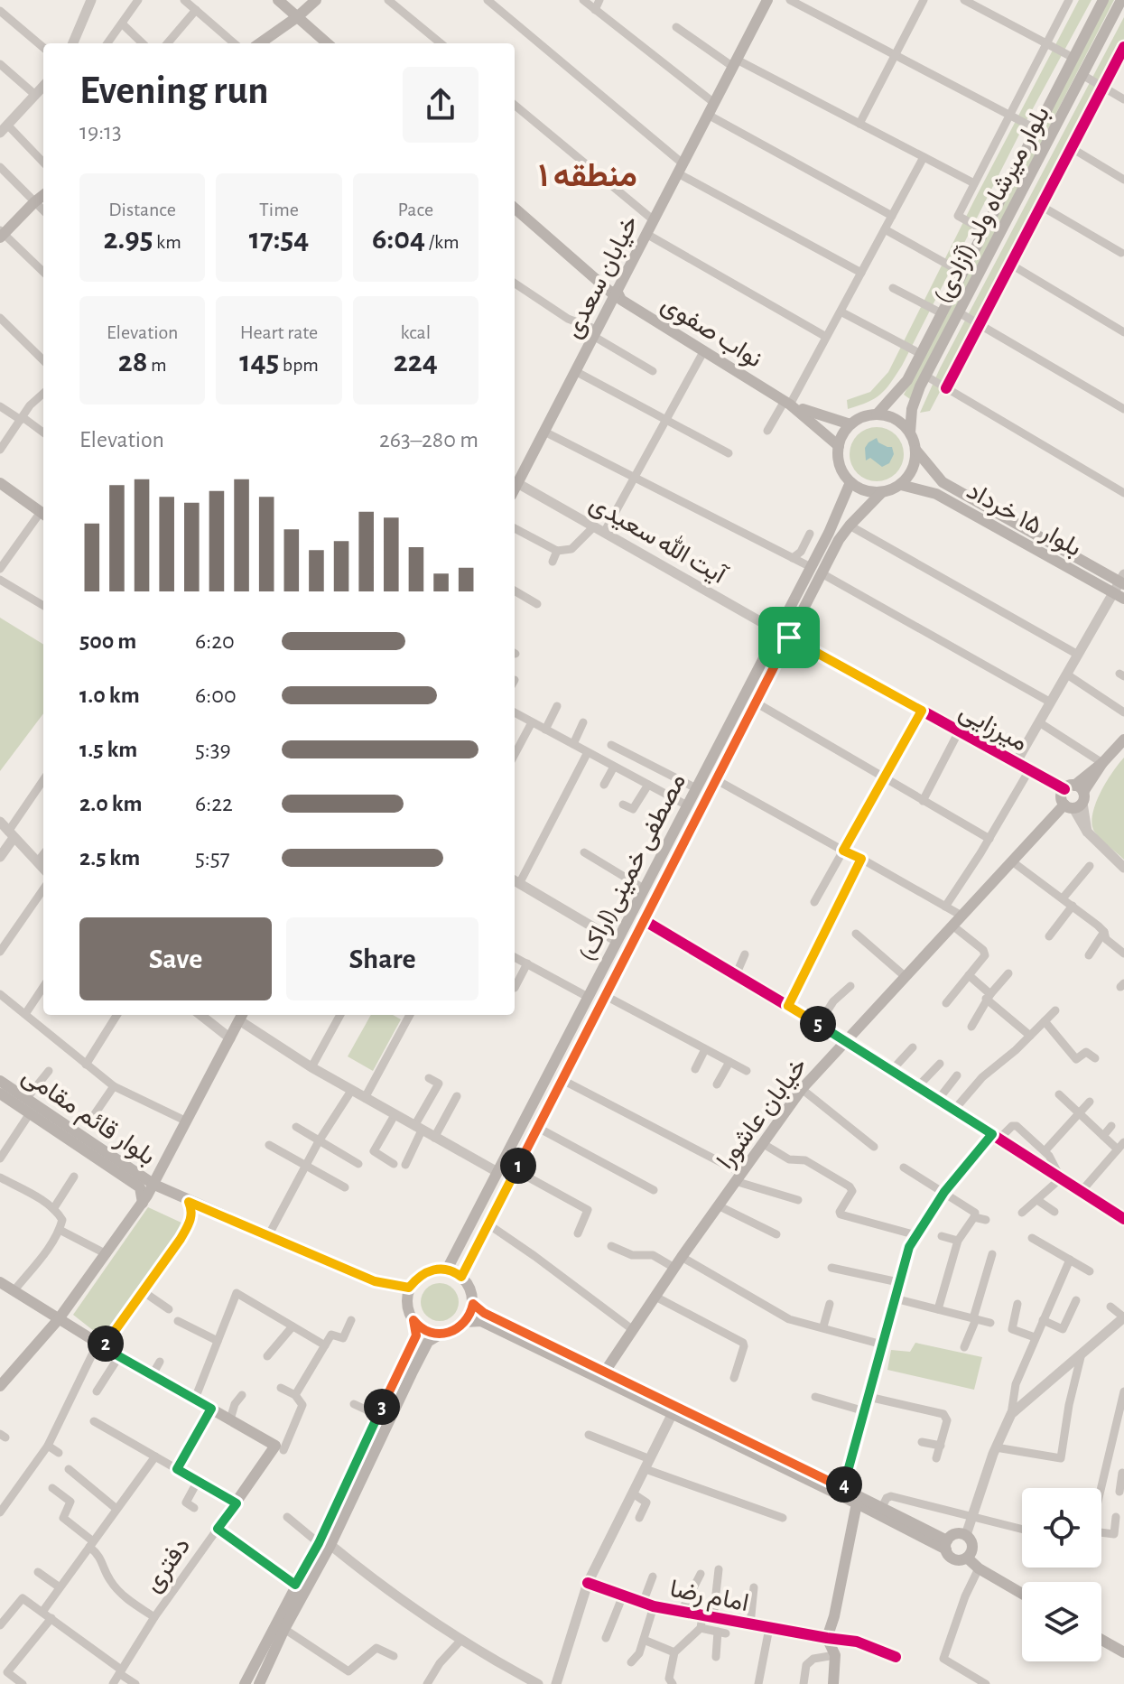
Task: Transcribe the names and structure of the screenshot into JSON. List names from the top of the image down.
{
  "streets": {
    "main road": [
      "بلوار میرشاه ولد (آزادی)",
      "خیابان سعدی",
      "نواب صفوی",
      "بلوار ۱۵ خرداد",
      "مصطفی خمینی(اراک)",
      "خیابان عاشورا",
      "بلوار قائم مقامی",
      "دفتری"
    ],
    "street": ["آیت الله سعیدی", "میرزایی", "امام رضا"]
  },
  "crossings": [
    ["بلوار میرشاه ولد (آزادی)", "بلوار ۱۵ خرداد"],
    ["بلوار میرشاه ولد (آزادی)", "مصطفی خمینی(اراک)"],
    ["خیابان سعدی", "نواب صفوی"],
    ["خیابان سعدی", "آیت الله سعیدی"],
    ["بلوار ۱۵ خرداد", "مصطفی خمینی(اراک)"],
    ["آیت الله سعیدی", "مصطفی خمینی(اراک)"],
    ["میرزایی", "خیابان عاشورا"],
    ["مصطفی خمینی(اراک)", "بلوار قائم مقامی"]
  ],
  "districts": ["منطقه ۱"],
  "page": {
    "heading": ["Evening run", "19:13"],
    "stats": [
      ["Distance", "2.95 km"],
      ["Time", "17:54"],
      ["Pace", "6:04 /km"],
      ["Elevation", "28 m"],
      ["Heart rate", "145 bpm"],
      ["kcal", "224"]
    ],
    "chart": ["Elevation", "263–280 m"],
    "list": [
      {
        "name": "500 m",
        "note": "6:20"
      },
      {
        "name": "1.0 km",
        "note": "6:00"
      },
      {
        "name": "1.5 km",
        "note": "5:39"
      },
      {
        "name": "2.0 km",
        "note": "6:22"
      },
      {
        "name": "2.5 km",
        "note": "5:57"
      }
    ],
    "buttons": ["Save", "Share"],
    "pins": [
      "5",
      "1",
      "2",
      "3",
      "4"
    ]
  }
}
